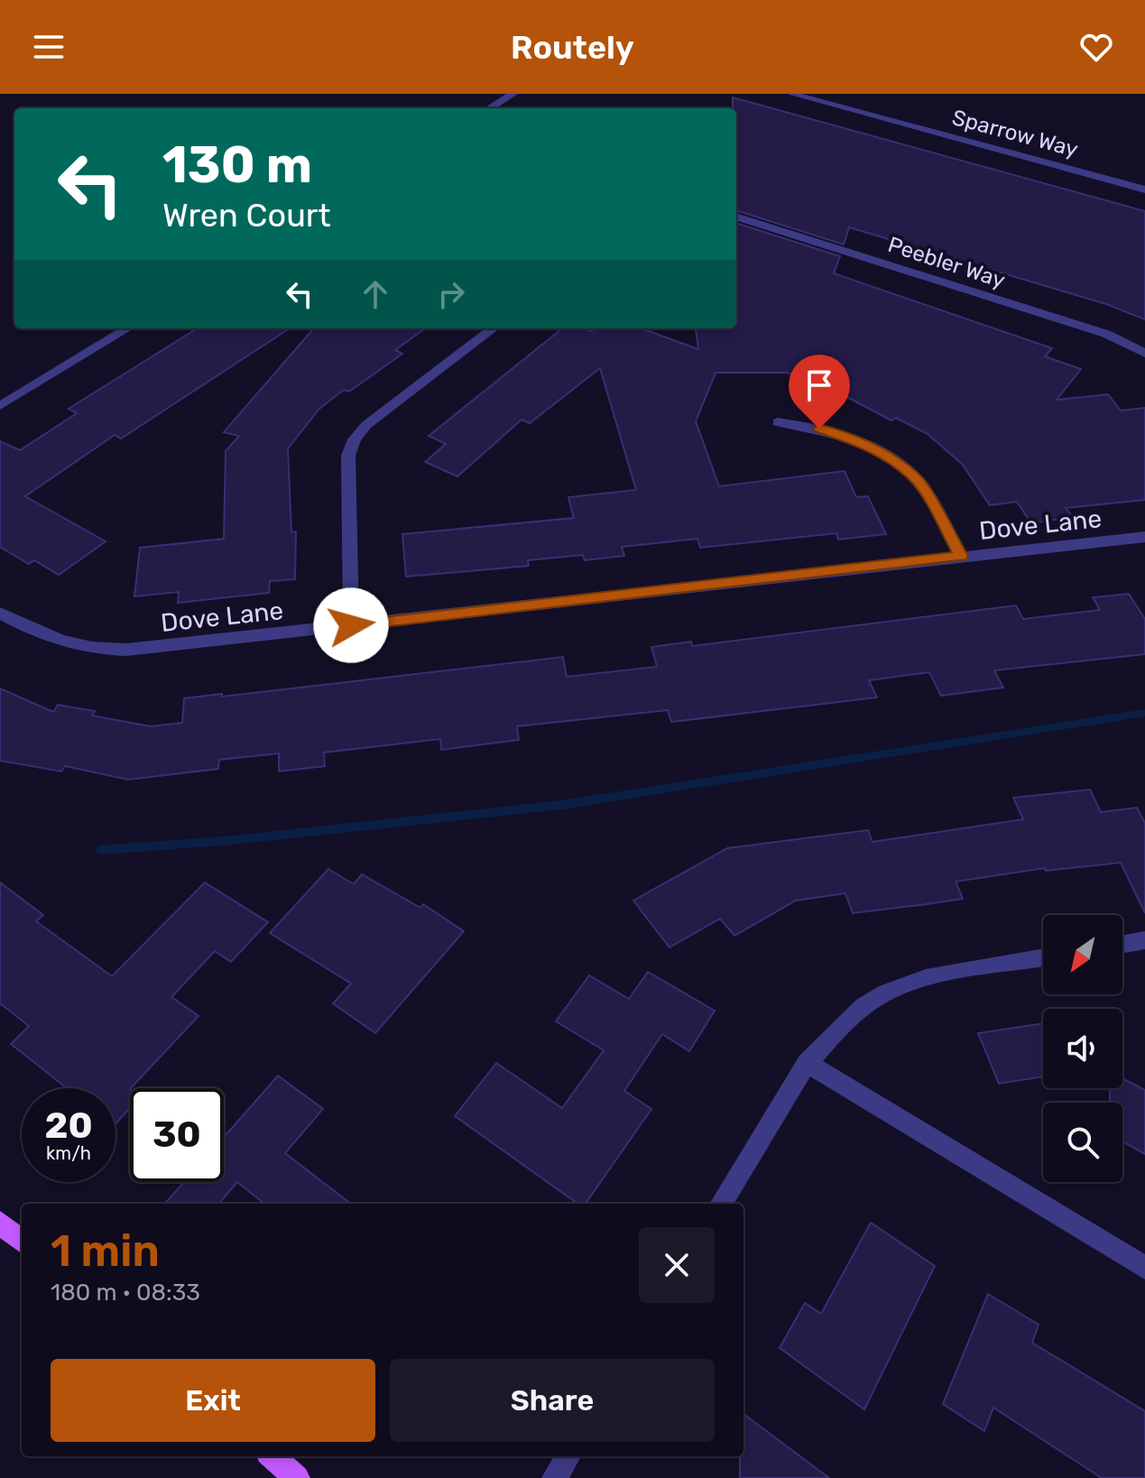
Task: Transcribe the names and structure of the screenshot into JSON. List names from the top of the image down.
{
  "streets": {
    "street": ["Sparrow Way", "Peebler Way", "Dove Lane"]
  },
  "north": "bottom left",
  "page": {
    "header": "Routely",
    "turn": ["130 m", "Wren Court"],
    "speed": "20 km/h",
    "limit": "30",
    "heading": ["1 min", "180 m · 08:33"],
    "buttons": ["Exit", "Share"]
  }
}
